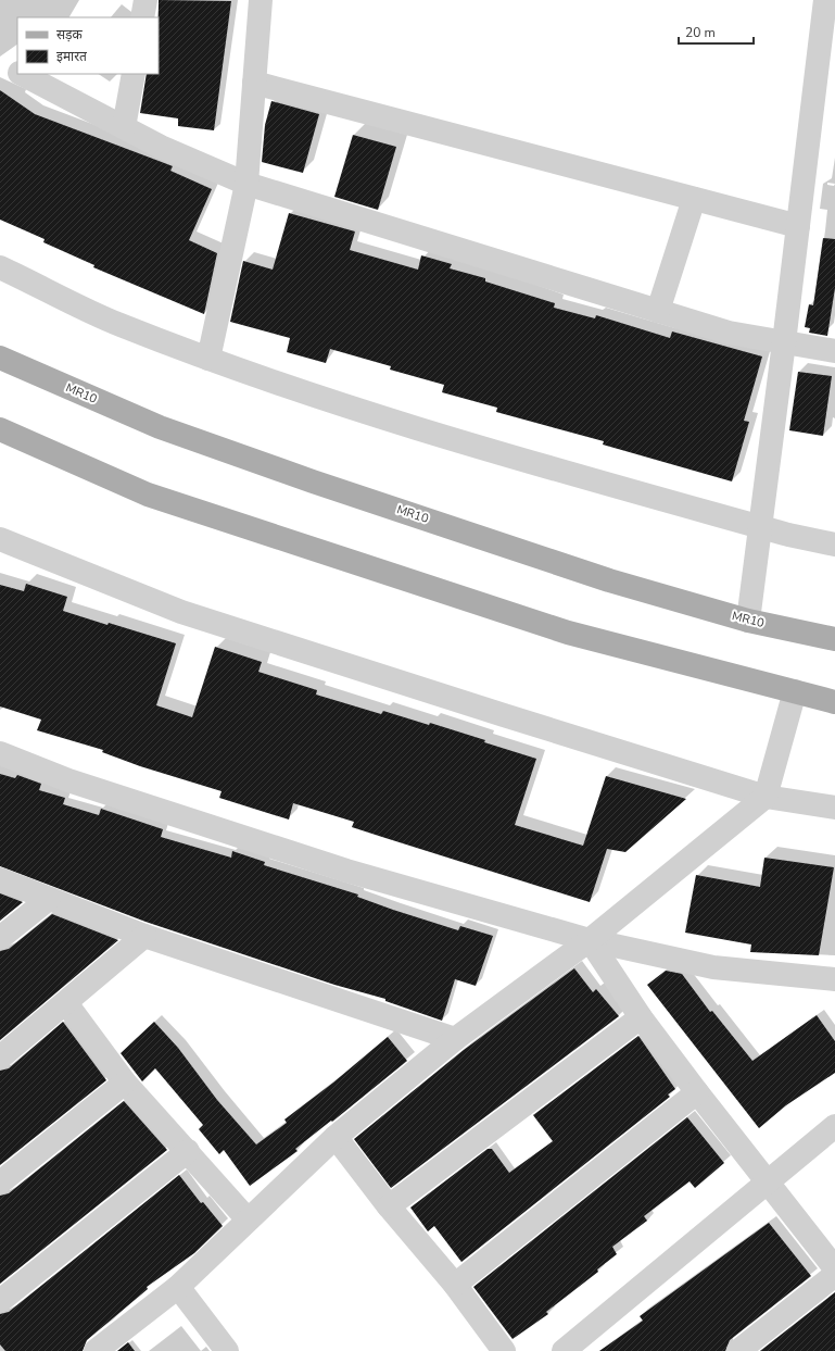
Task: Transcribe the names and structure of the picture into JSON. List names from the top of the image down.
{
  "streets": {
    "main road": ["MR10"]
  },
  "legend": ["सड़क", "इमारत"],
  "scale_bar": "20 m"
}
